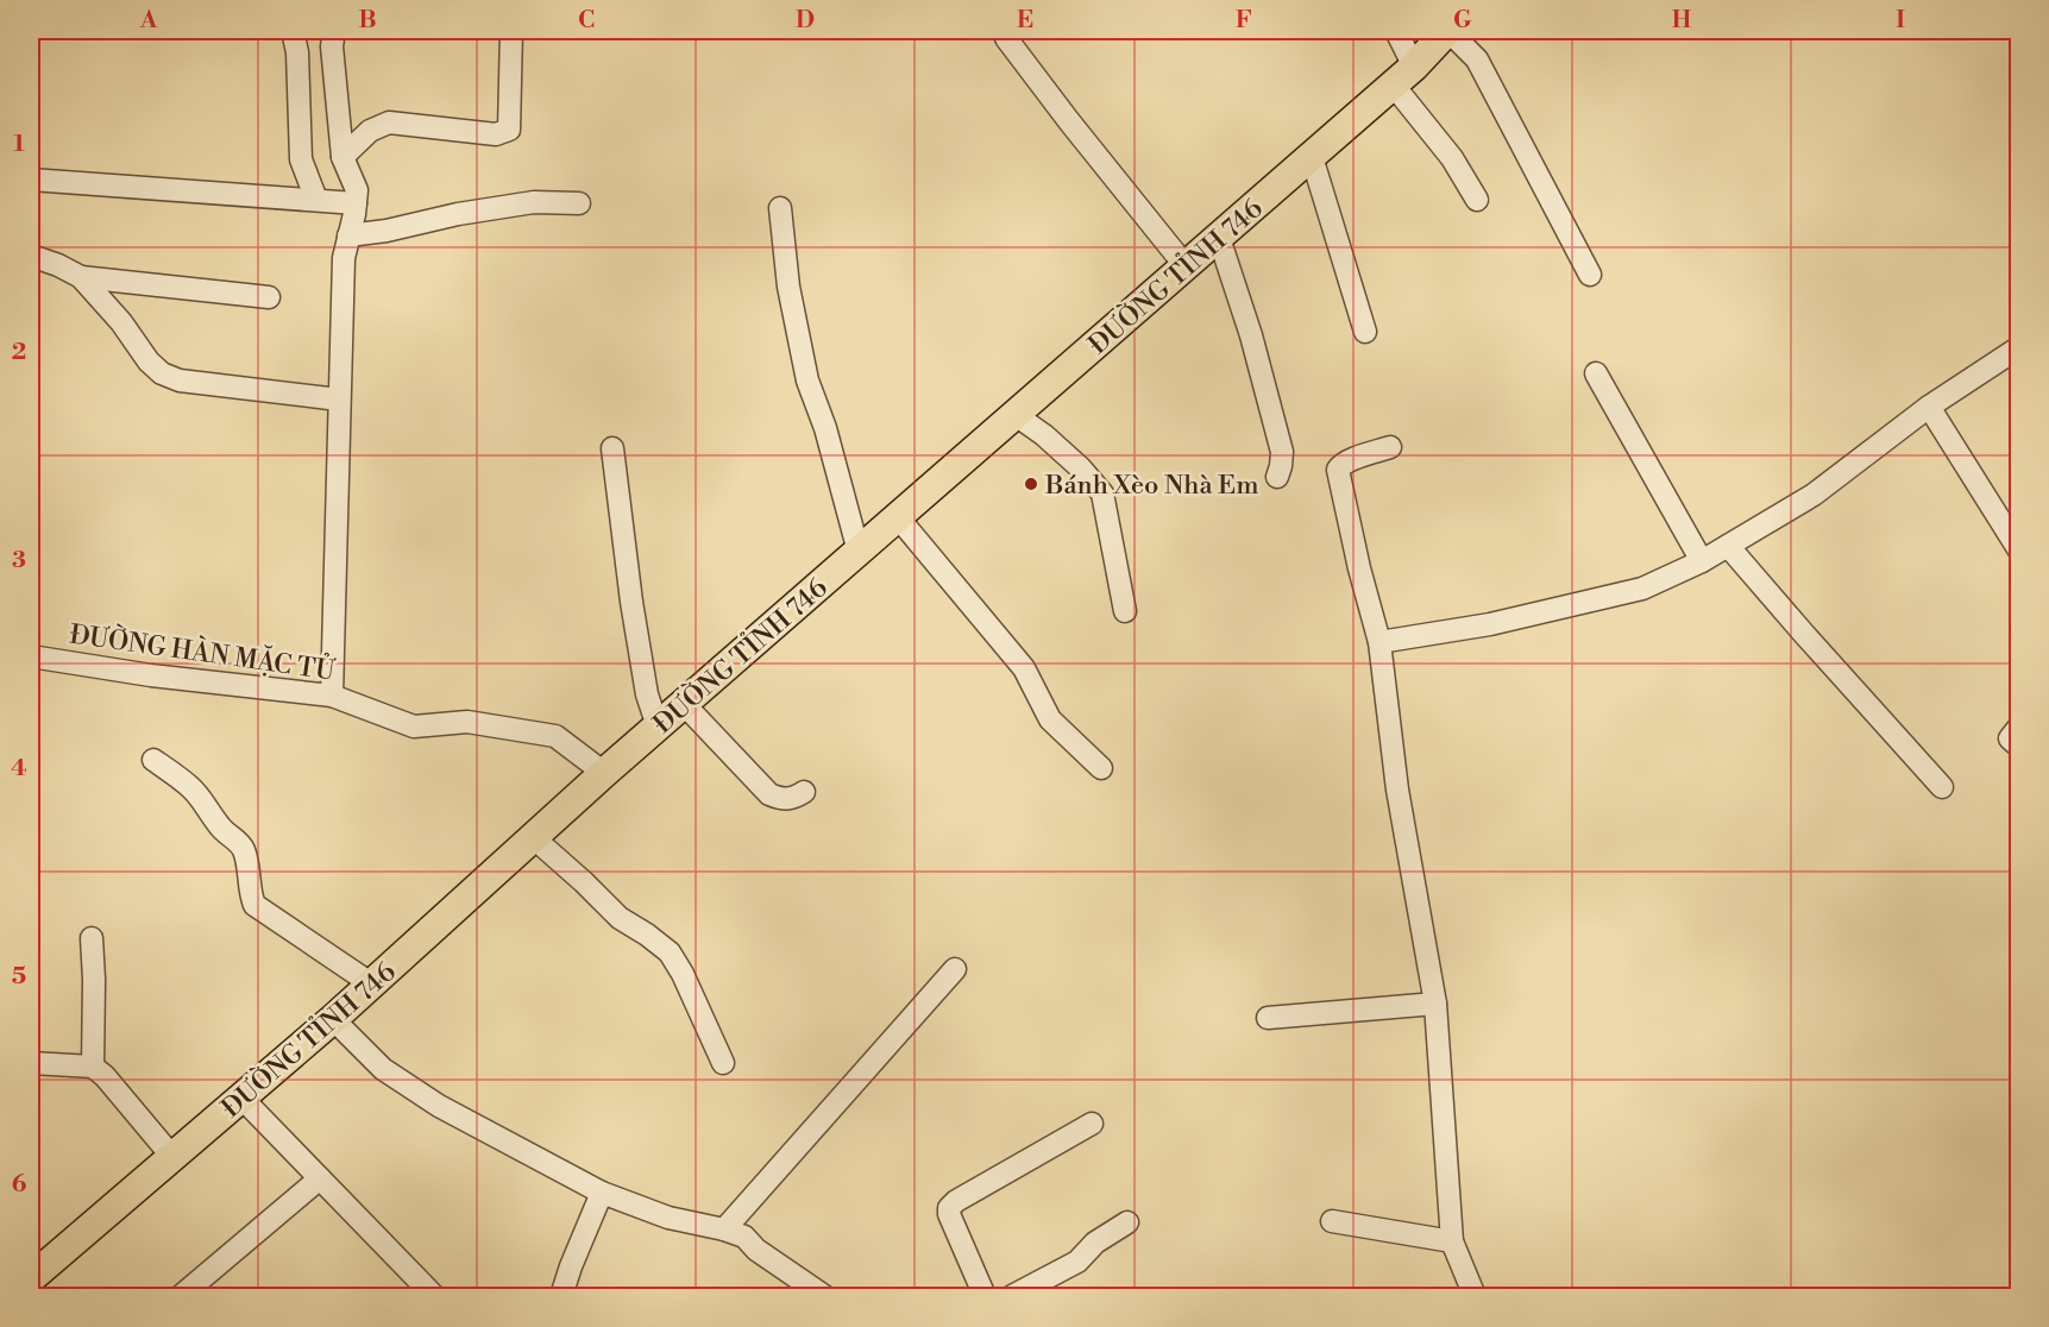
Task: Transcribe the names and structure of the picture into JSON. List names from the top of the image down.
{
  "streets": {
    "main road": ["ĐƯỜNG TỈNH 746"],
    "street": ["ĐƯỜNG HÀN MẶC TỬ"]
  },
  "crossings": [
    ["ĐƯỜNG TỈNH 746", "ĐƯỜNG HÀN MẶC TỬ"]
  ],
  "places": ["Bánh Xèo Nhà Em"],
  "grid": {
    "columns": [
      "A",
      "B",
      "C",
      "D",
      "E",
      "F",
      "G",
      "H",
      "I"
    ],
    "rows": [
      "1",
      "2",
      "3",
      "4",
      "5",
      "6"
    ]
  }
}
